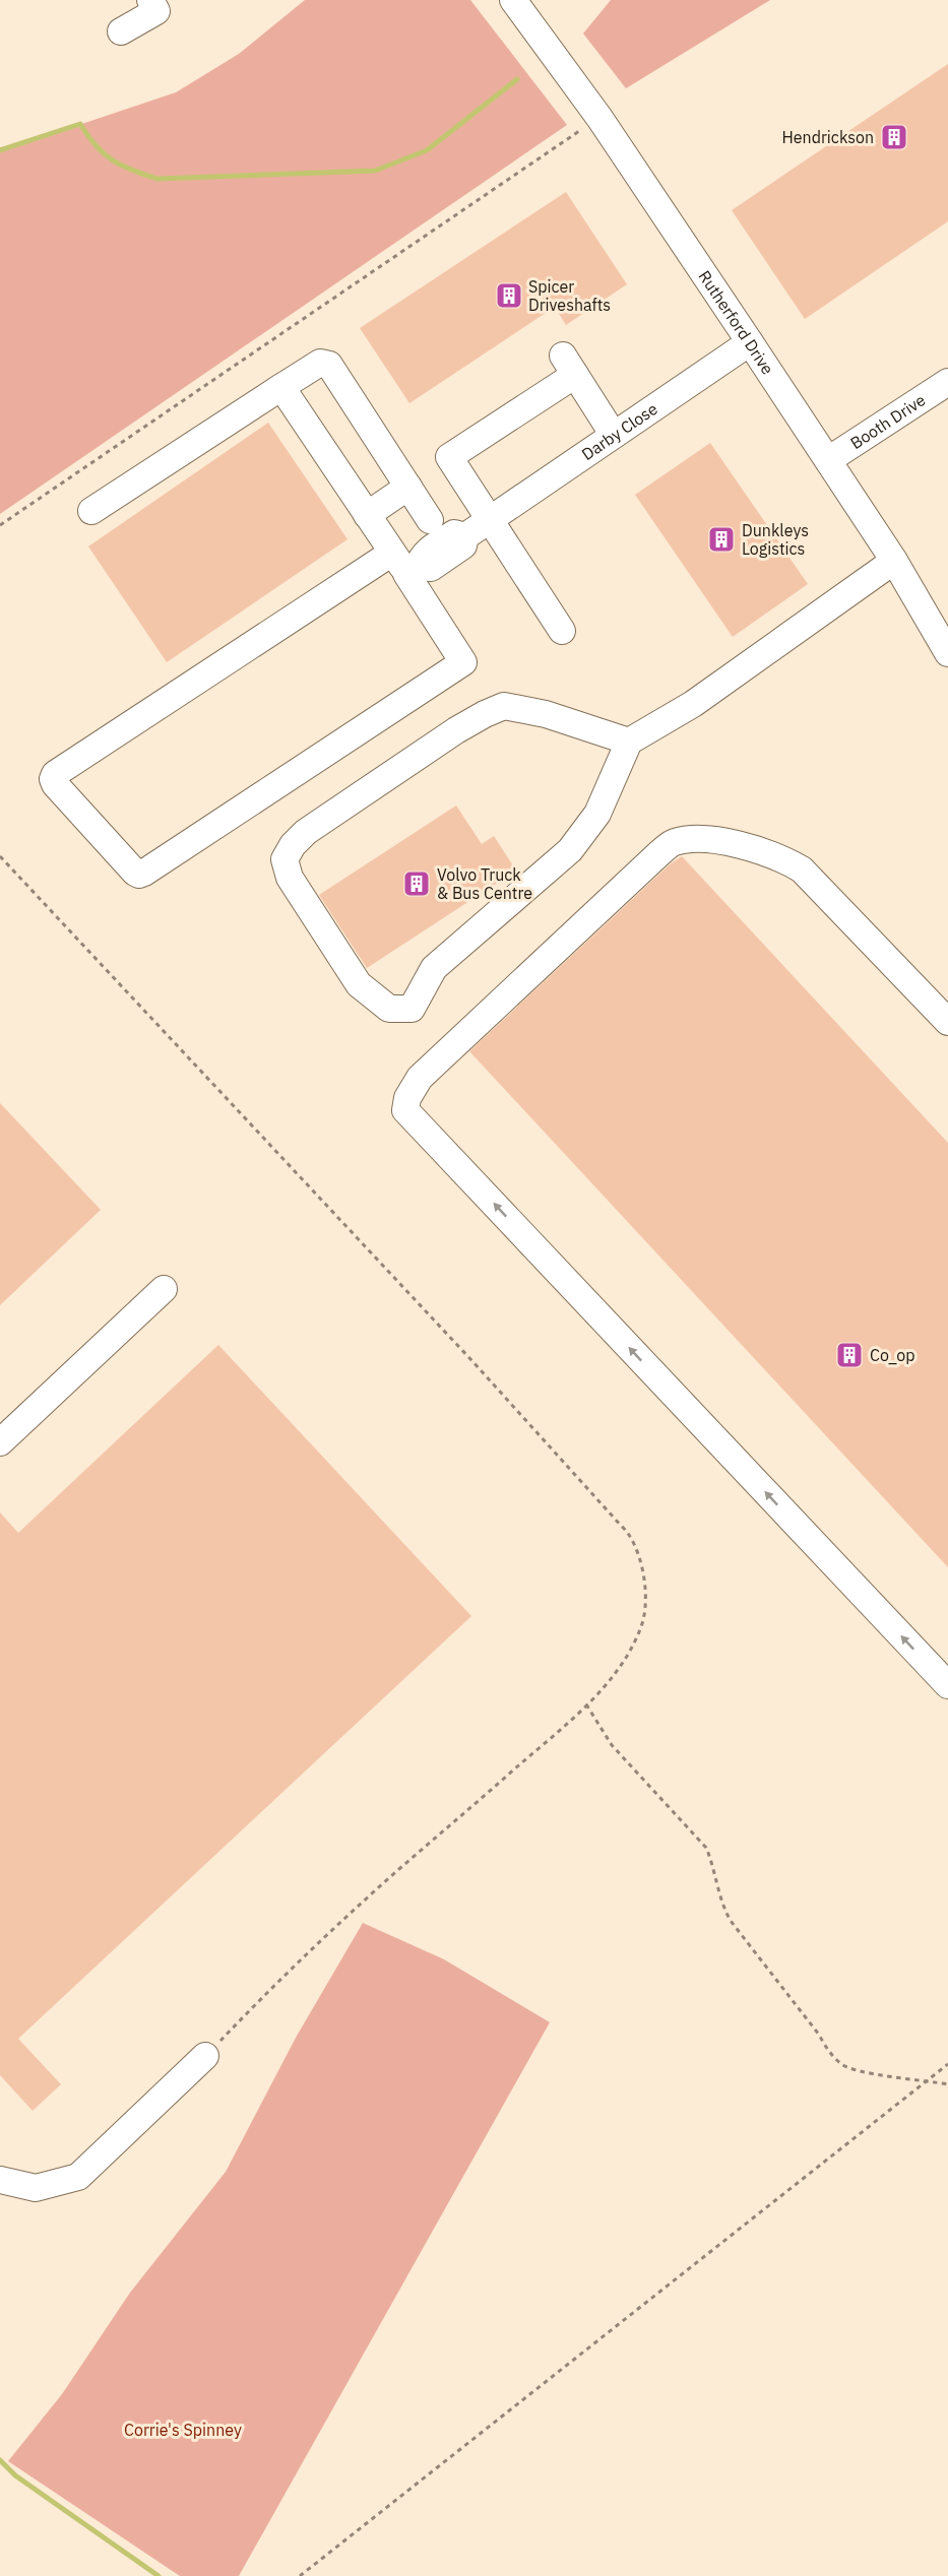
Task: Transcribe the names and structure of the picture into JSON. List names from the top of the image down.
{
  "streets": {
    "street": ["Rutherford Drive", "Booth Drive", "Darby Close"]
  },
  "crossings": [
    ["Rutherford Drive", "Booth Drive"],
    ["Rutherford Drive", "Darby Close"]
  ],
  "parks": ["Corrie's Spinney"],
  "places": {
    "building": [
      "Hendrickson",
      "Spicer Driveshafts",
      "Dunkleys Logistics",
      "Volvo Truck & Bus Centre",
      "Co_op"
    ]
  }
}
